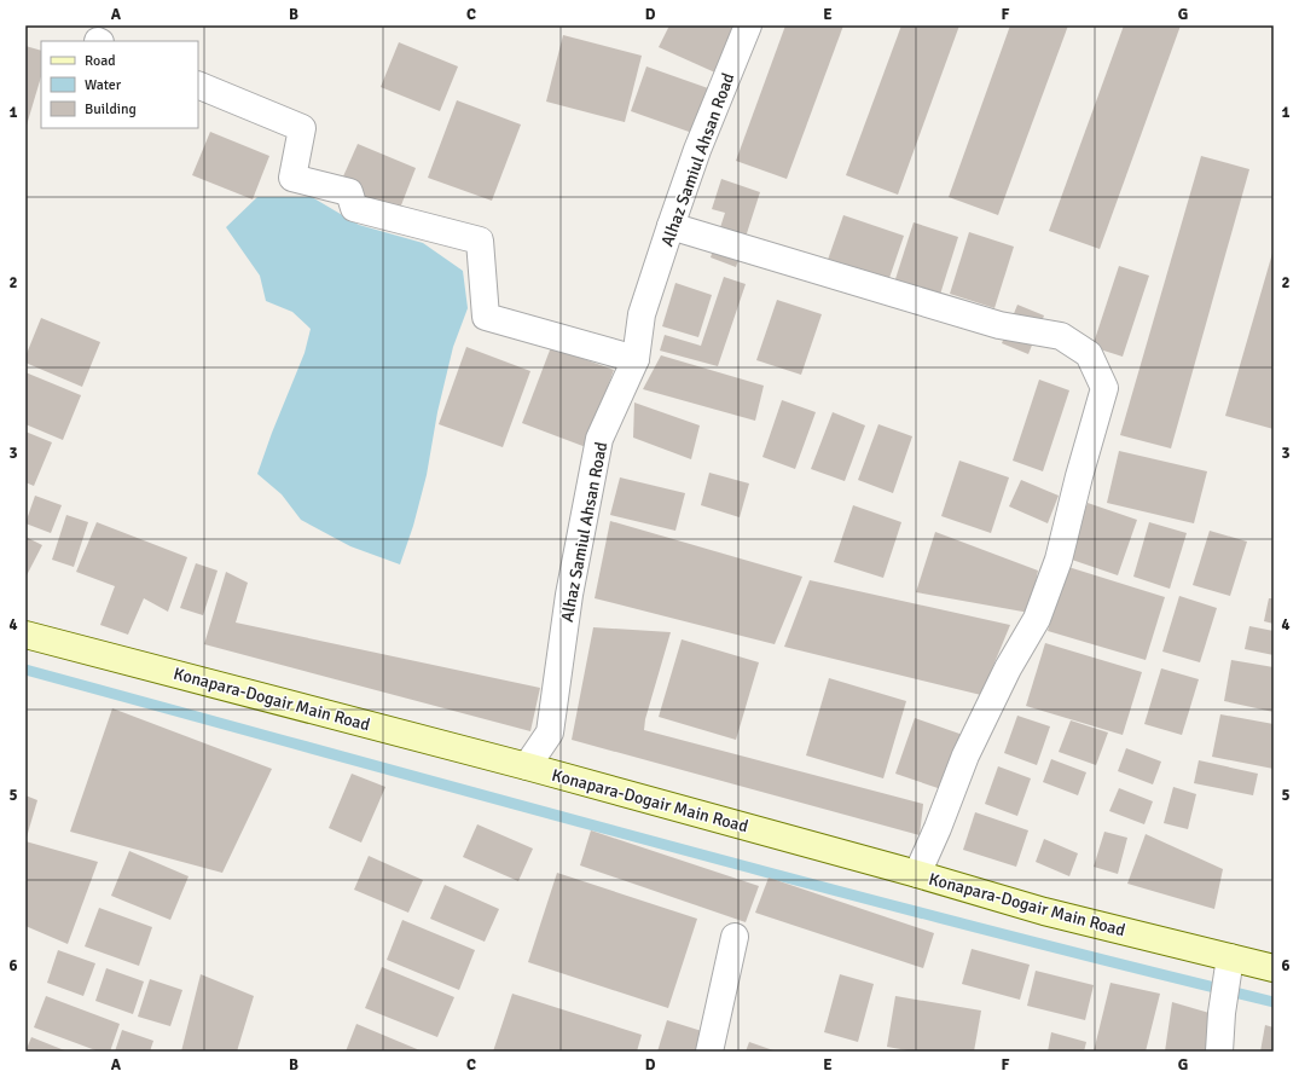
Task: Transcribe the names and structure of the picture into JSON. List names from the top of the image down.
{
  "streets": {
    "main road": ["Konapara-Dogair Main Road"],
    "street": ["Alhaz Samiul Ahsan Road"]
  },
  "crossings": [
    ["Alhaz Samiul Ahsan Road", "Konapara-Dogair Main Road"]
  ],
  "legend": ["Road", "Water", "Building"],
  "grid": {
    "columns": [
      "A",
      "B",
      "C",
      "D",
      "E",
      "F",
      "G"
    ],
    "rows": [
      "1",
      "2",
      "3",
      "4",
      "5",
      "6"
    ]
  }
}
